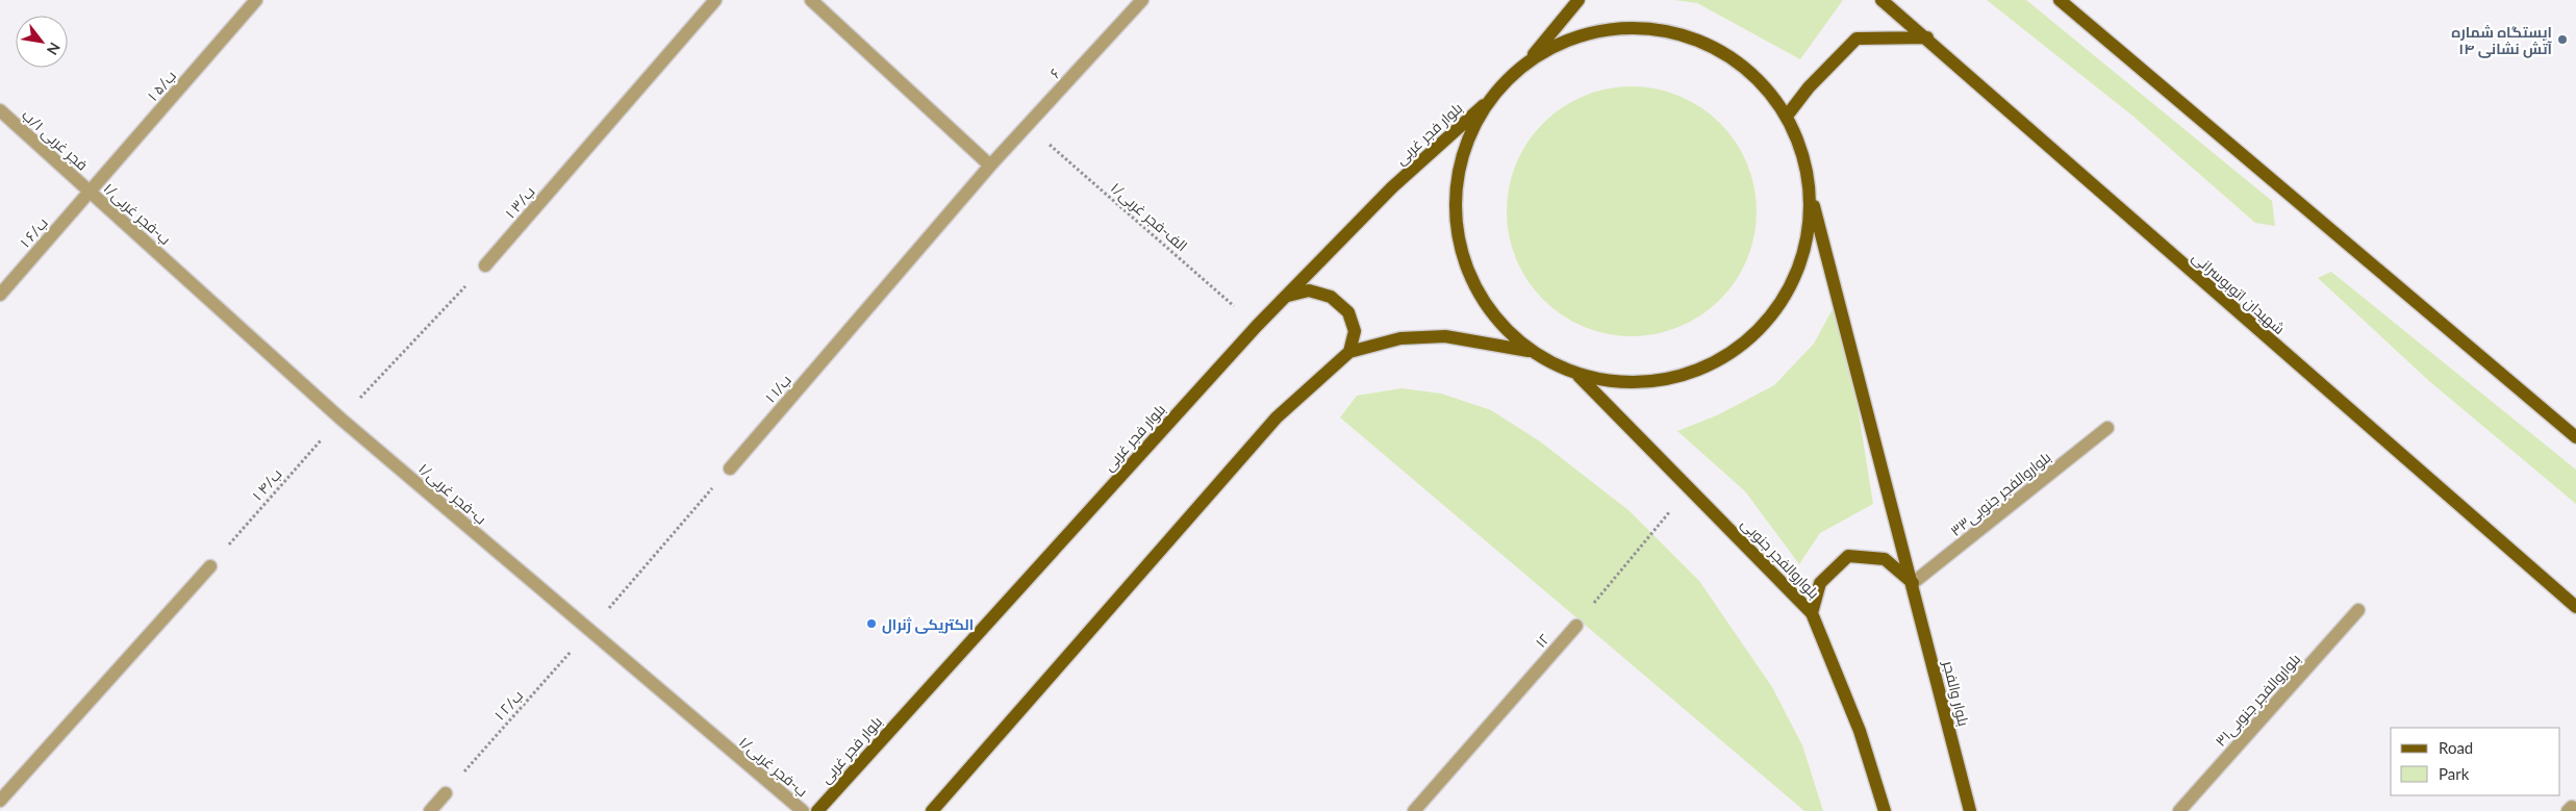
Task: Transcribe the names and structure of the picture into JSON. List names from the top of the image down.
{
  "streets": {
    "main road": [
      "بلوار فجر غربی",
      "شهیدان اتوبوسرانی",
      "بلواروالفجر جنوبی",
      "بلوار والفجر"
    ],
    "street": [
      "۶",
      "۱ ب/۵",
      "فجر غربی ۱/ب",
      "۱ ب/۳",
      "۱/ب-فجر غربی",
      "۱ ب/۶",
      "۱ ب/۱",
      "بلواروالفجر جنوبی۳۳",
      "۱۲",
      "بلواروالفجر جنوبی۳۱"
    ],
    "path": ["۱/الف-فجر غربی", "۱ ب/۴", "۱ ب/۲"]
  },
  "crossings": [
    ["۶", "۱/الف-فجر غربی"],
    ["۶", "۱ ب/۱"],
    ["۱ ب/۵", "فجر غربی ۱/ب"],
    ["۱ ب/۵", "۱/ب-فجر غربی"],
    ["۱ ب/۵", "۱ ب/۶"],
    ["بلوار فجر غربی", "۱/الف-فجر غربی"],
    ["فجر غربی ۱/ب", "۱/ب-فجر غربی"],
    ["فجر غربی ۱/ب", "۱ ب/۶"],
    ["۱/ب-فجر غربی", "۱ ب/۶"],
    ["۱/ب-فجر غربی", "۱ ب/۴"],
    ["۱/ب-فجر غربی", "۱ ب/۲"],
    ["بلواروالفجر جنوبی۳۳", "بلوار والفجر"]
  ],
  "places": ["ایستگاه شماره ۱۴ آتش نشانی", "الکتریکی ژنرال"],
  "legend": ["Road", "Park"],
  "north": "bottom right"
}
